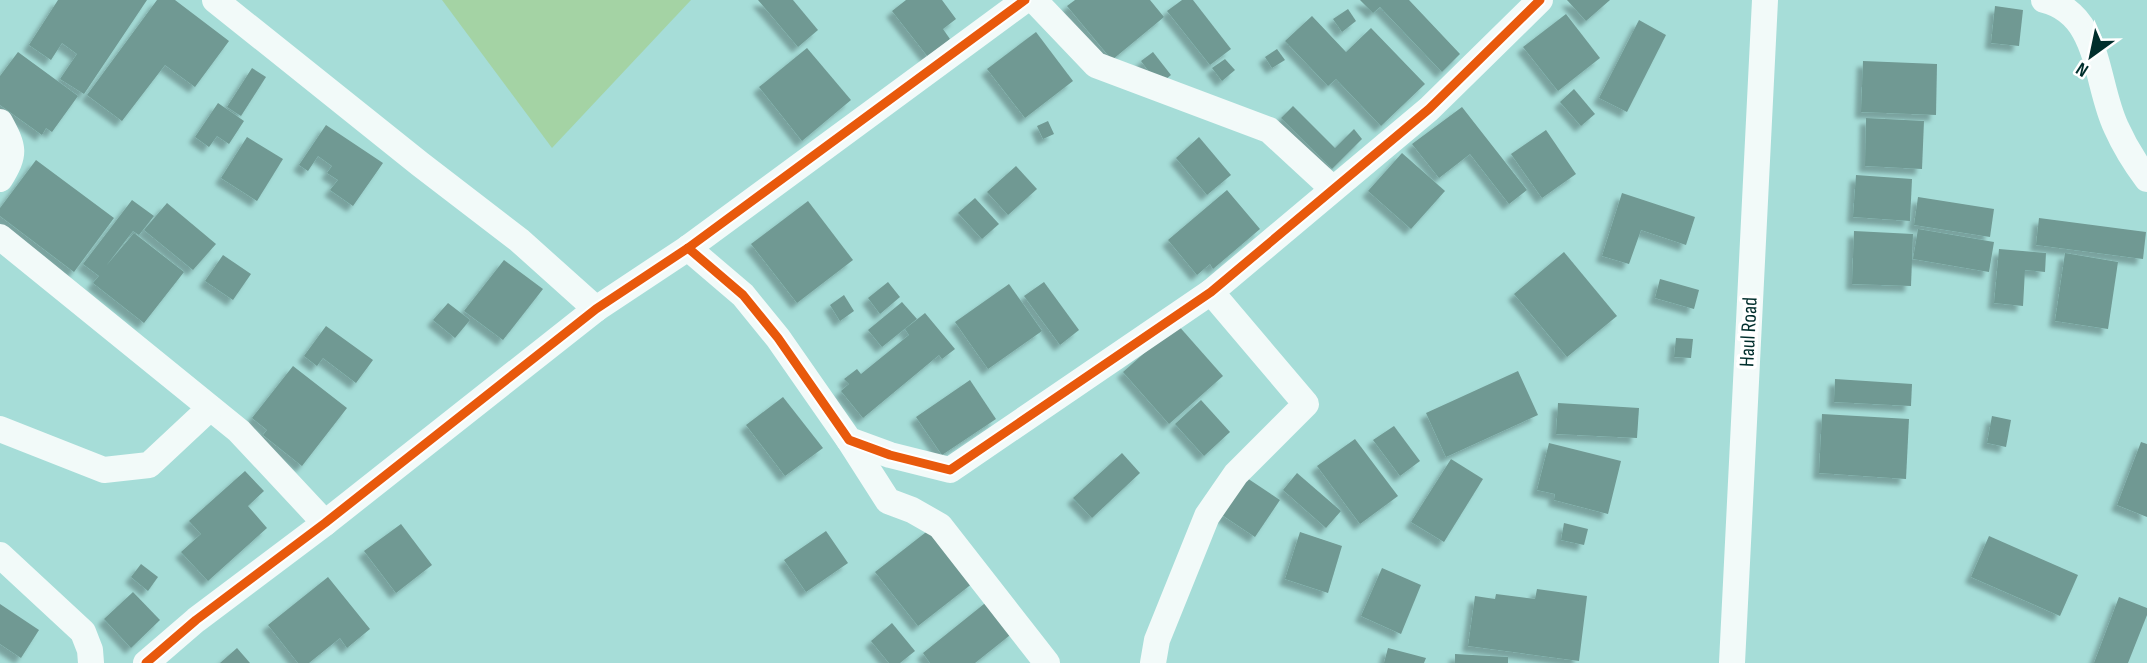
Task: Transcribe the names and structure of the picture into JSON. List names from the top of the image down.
{
  "streets": {
    "street": ["Haul Road"]
  },
  "north": "bottom left"
}
